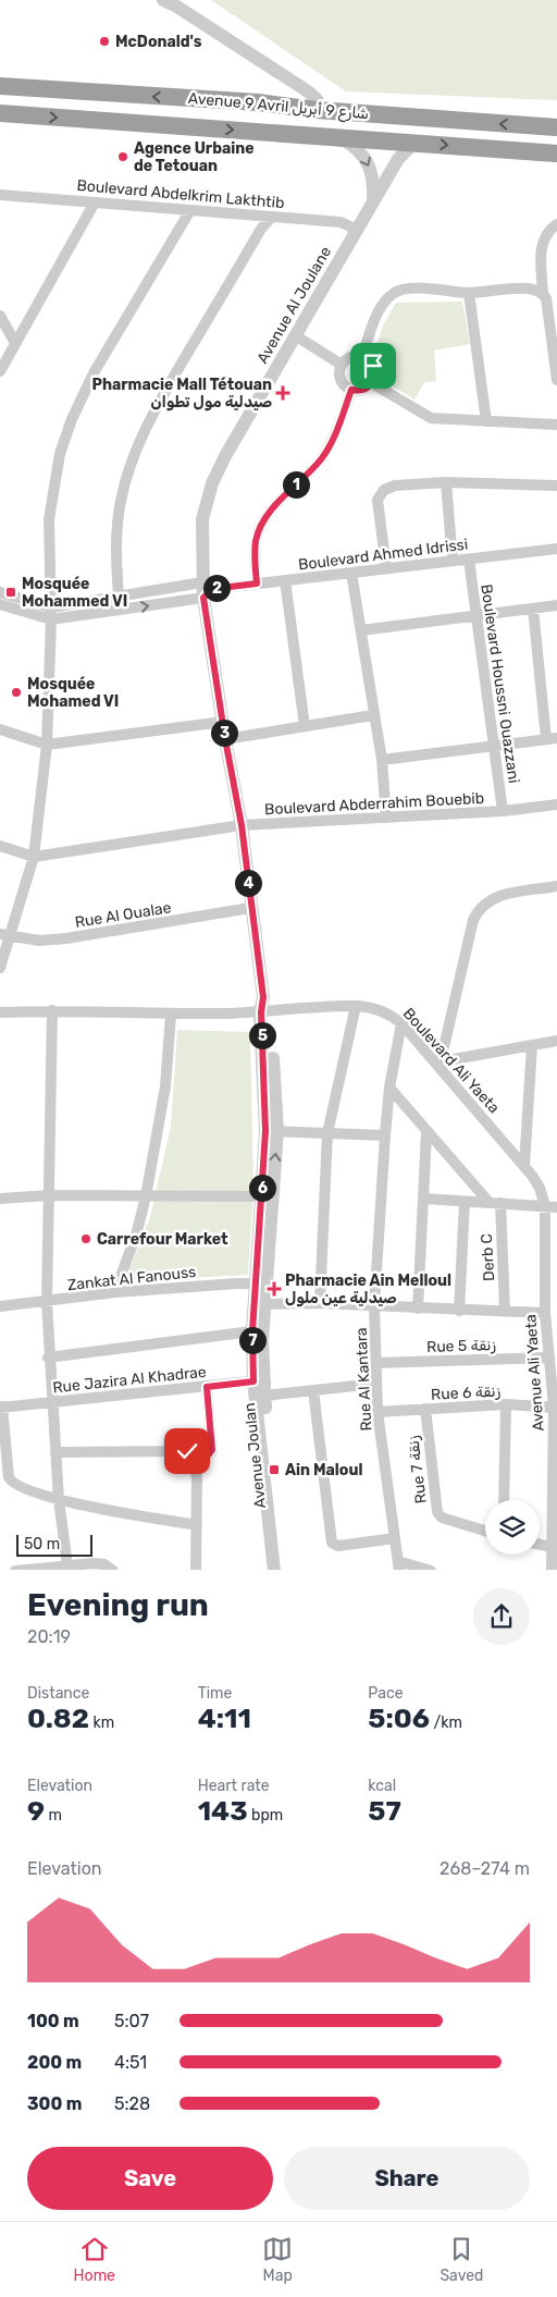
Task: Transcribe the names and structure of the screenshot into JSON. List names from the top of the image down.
{
  "streets": {
    "highway": ["Avenue 9 Avril شارع 9 أبريل"],
    "street": [
      "Boulevard Abdelkrim Lakthtib",
      "Avenue Al Joulane",
      "Boulevard Ahmed Idrissi",
      "Boulevard Houssni Ouazzani",
      "Boulevard Abderrahim Bouebib",
      "Rue Al Oualae",
      "Boulevard Ali Yaeta",
      "Derb C",
      "Zankat Al Fanouss",
      "Rue 5 زنقة",
      "Avenue Ali Yaeta",
      "Rue Jazira Al Khadrae",
      "Rue Al Kantara",
      "Rue 6 زنقة",
      "Avenue Joulan",
      "Rue 7 زنقة"
    ]
  },
  "crossings": [
    ["Avenue 9 Avril شارع 9 أبريل", "Avenue Al Joulane"],
    ["Boulevard Abdelkrim Lakthtib", "Avenue Al Joulane"],
    ["Avenue Al Joulane", "Boulevard Ahmed Idrissi"],
    ["Avenue Al Joulane", "Boulevard Abderrahim Bouebib"],
    ["Avenue Al Joulane", "Rue Al Oualae"],
    ["Avenue Al Joulane", "Boulevard Ali Yaeta"],
    ["Avenue Al Joulane", "Avenue Joulan"],
    ["Boulevard Ahmed Idrissi", "Boulevard Houssni Ouazzani"],
    ["Boulevard Houssni Ouazzani", "Boulevard Abderrahim Bouebib"],
    ["Boulevard Ali Yaeta", "Avenue Ali Yaeta"],
    ["Boulevard Ali Yaeta", "Rue Al Kantara"],
    ["Boulevard Ali Yaeta", "Avenue Joulan"],
    ["Zankat Al Fanouss", "Avenue Joulan"],
    ["Rue 5 زنقة", "Avenue Ali Yaeta"],
    ["Rue 5 زنقة", "Rue Al Kantara"],
    ["Avenue Ali Yaeta", "Rue 6 زنقة"],
    ["Rue Jazira Al Khadrae", "Avenue Joulan"],
    ["Rue Al Kantara", "Rue 6 زنقة"],
    ["Rue 6 زنقة", "Rue 7 زنقة"]
  ],
  "places": {
    "other": [
      "McDonald's",
      "Agence Urbaine de Tetouan",
      "Mosquée Mohamed VI",
      "Carrefour Market"
    ],
    "health": ["Pharmacie Mall Tétouan صيدلية مول تطوان", "Pharmacie Ain Melloul صيدلية عين ملول"],
    "transit": ["Mosquée Mohammed VI", "Ain Maloul"]
  },
  "scale_bar": "50 m",
  "page": {
    "pins": [
      "1",
      "2",
      "3",
      "4",
      "5",
      "6",
      "7"
    ],
    "scale": "50 m",
    "heading": ["Evening run", "20:19"],
    "stats": [
      ["Distance", "0.82 km"],
      ["Time", "4:11"],
      ["Pace", "5:06 /km"],
      ["Elevation", "9 m"],
      ["Heart rate", "143 bpm"],
      ["kcal", "57"]
    ],
    "chart": ["Elevation", "268–274 m"],
    "list": [
      {
        "name": "100 m",
        "note": "5:07"
      },
      {
        "name": "200 m",
        "note": "4:51"
      },
      {
        "name": "300 m",
        "note": "5:28"
      }
    ],
    "buttons": ["Save", "Share"],
    "tabs": ["Home", "Map", "Saved"]
  }
}
